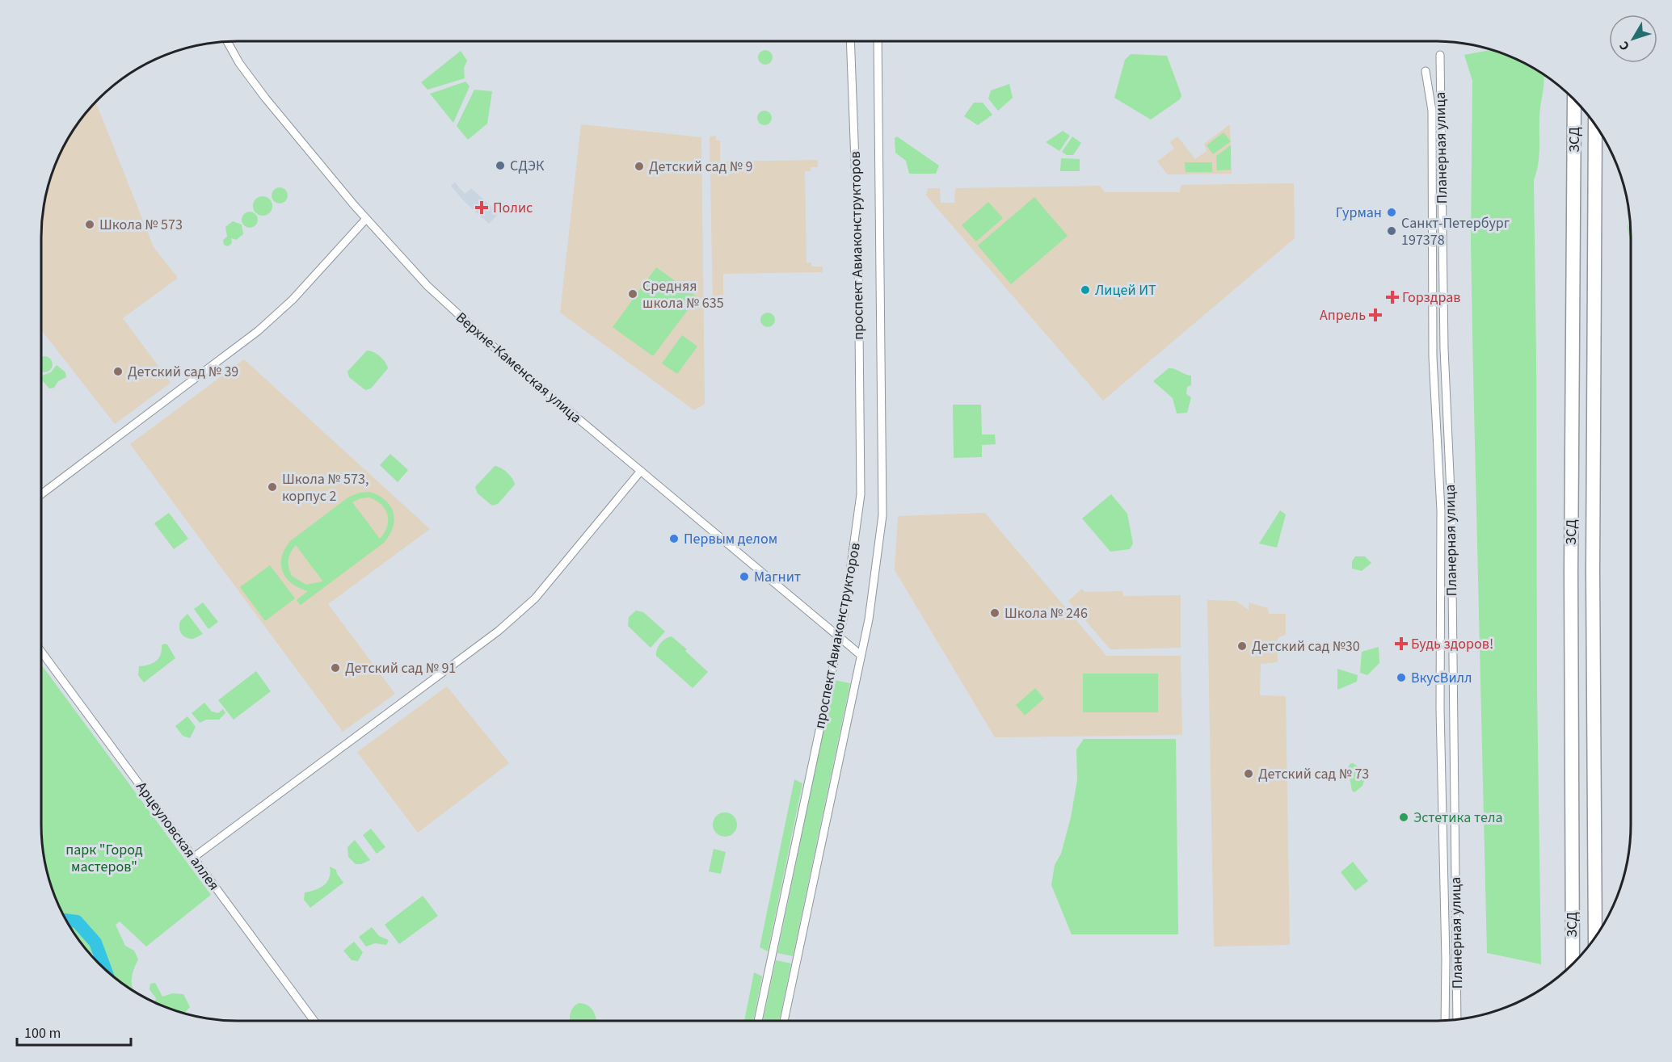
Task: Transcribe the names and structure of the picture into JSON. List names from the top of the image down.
{
  "streets": {
    "highway": ["ЗСД"],
    "street": [
      "Планерная улица",
      "проспект Авиаконструкторов",
      "Верхне-Каменская улица",
      "Арцеуловская аллея"
    ]
  },
  "crossings": [
    ["проспект Авиаконструкторов", "Верхне-Каменская улица"]
  ],
  "parks": ["парк \"Город мастеров\""],
  "places": {
    "other": [
      "СДЭК",
      "Детский сад № 9",
      "Гурман",
      "Школа № 573",
      "Санкт-Петербург 197378",
      "Лицей ИТ",
      "Средняя школа № 635",
      "Детский сад № 39",
      "Школа № 573, корпус 2",
      "Первым делом",
      "Магнит",
      "Школа № 246",
      "Детский сад №30",
      "Детский сад № 91",
      "ВкусВилл",
      "Детский сад № 73",
      "Эстетика тела"
    ],
    "health": [
      "Полис",
      "Горздрав",
      "Апрель",
      "Будь здоров!"
    ]
  },
  "scale_bar": "100 m",
  "north": "bottom left"
}
